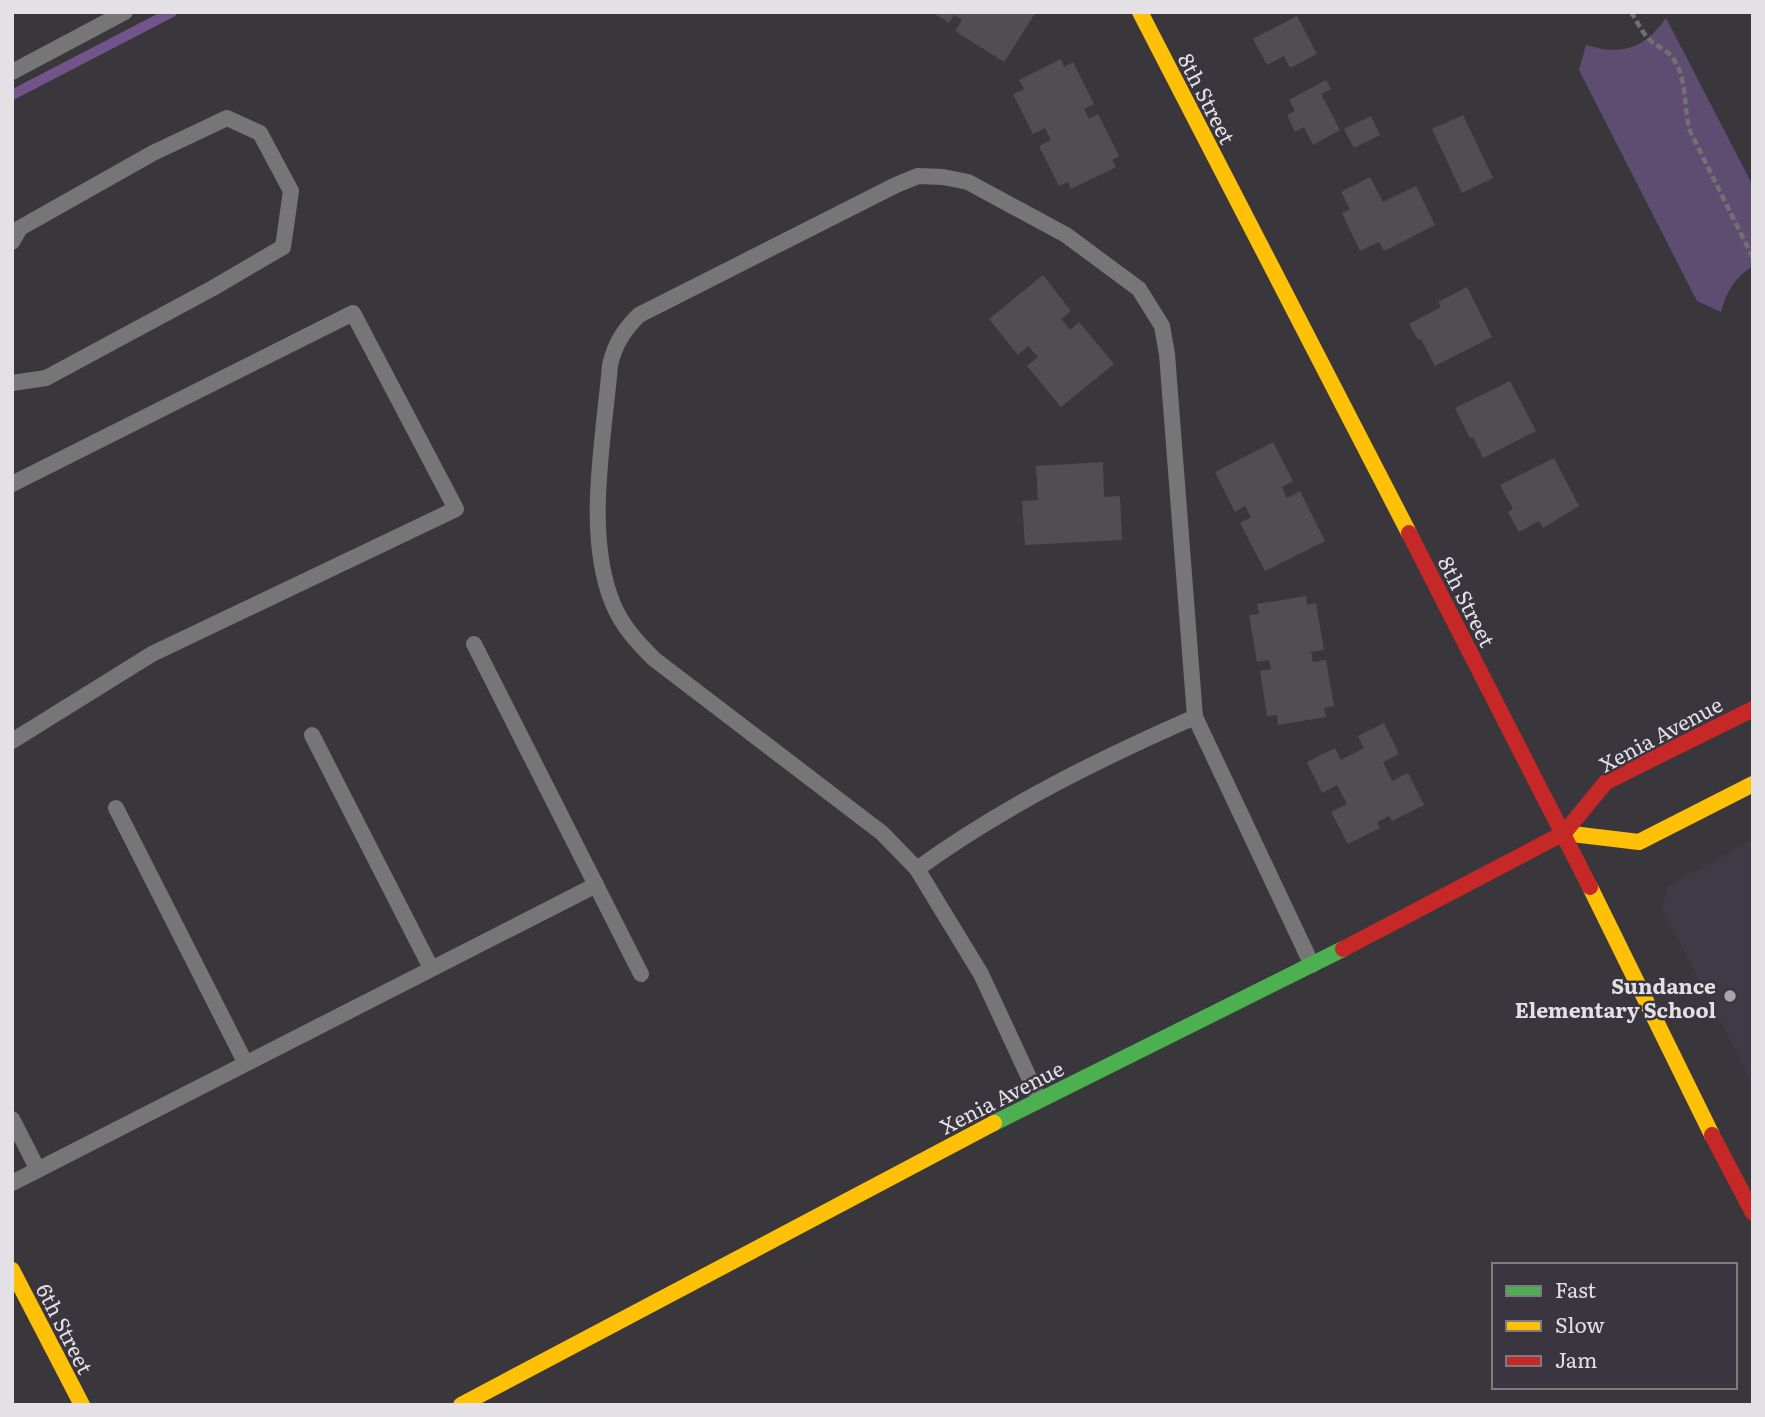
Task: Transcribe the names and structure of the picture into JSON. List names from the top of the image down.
{
  "streets": {
    "street": ["8th Street", "Xenia Avenue", "6th Street"]
  },
  "crossings": [
    ["8th Street", "Xenia Avenue"]
  ],
  "places": ["Sundance Elementary School"],
  "legend": ["Fast", "Slow", "Jam"]
}
